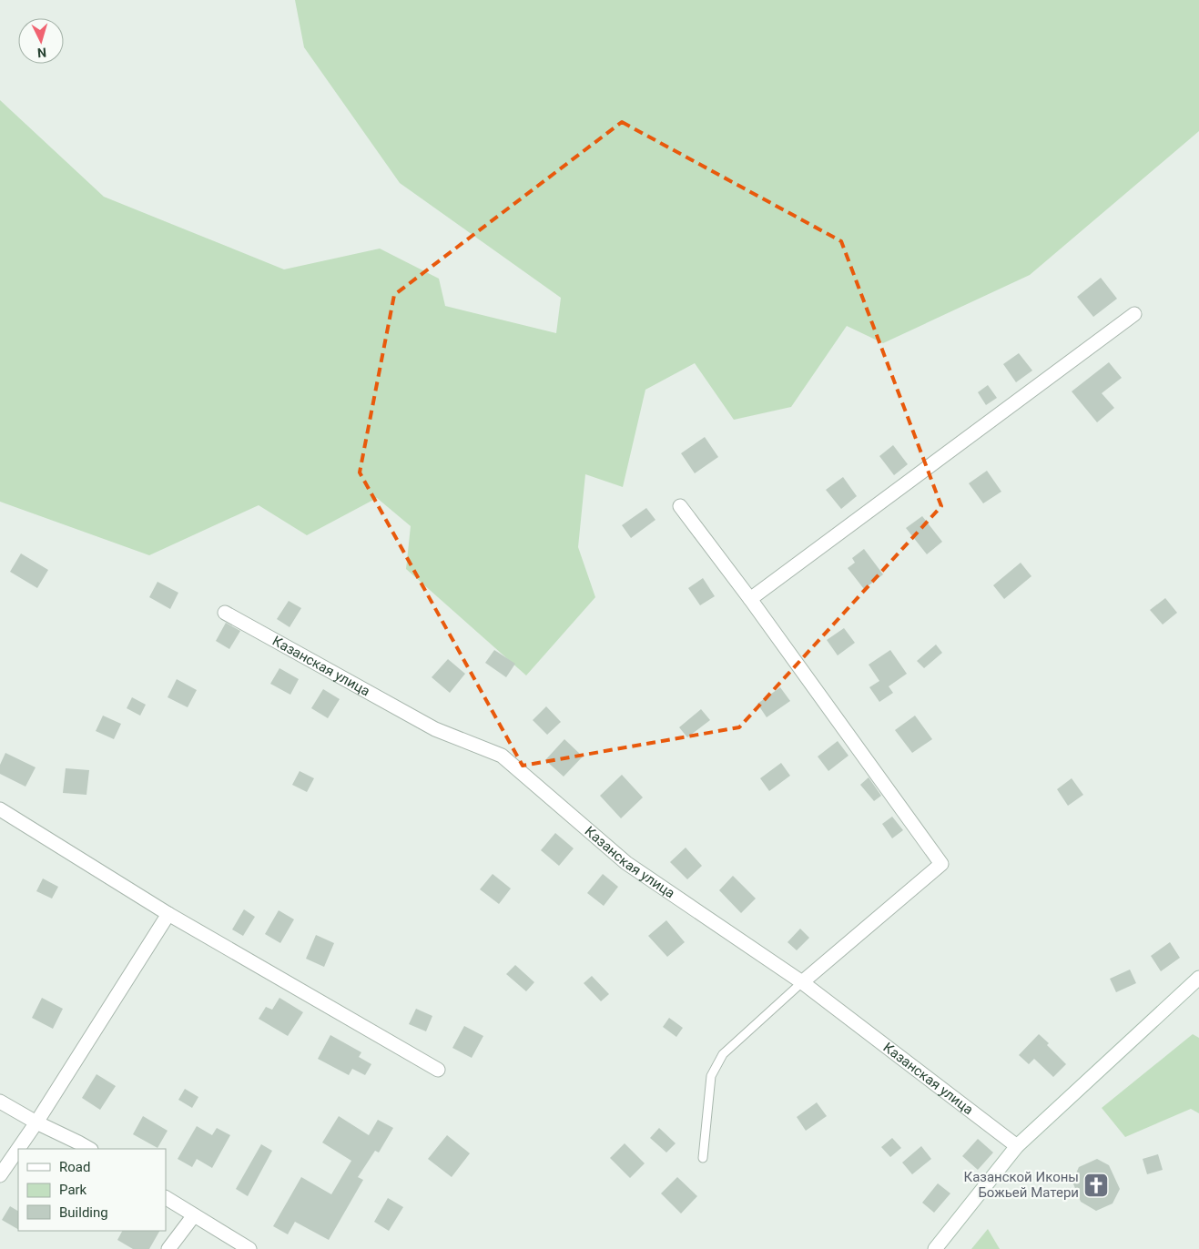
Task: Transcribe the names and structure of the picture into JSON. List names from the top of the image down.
{
  "streets": {
    "street": ["Казанская улица"]
  },
  "places": {
    "church": ["Казанской Иконы Божьей Матери"]
  },
  "legend": ["Road", "Park", "Building"],
  "north": "bottom"
}
